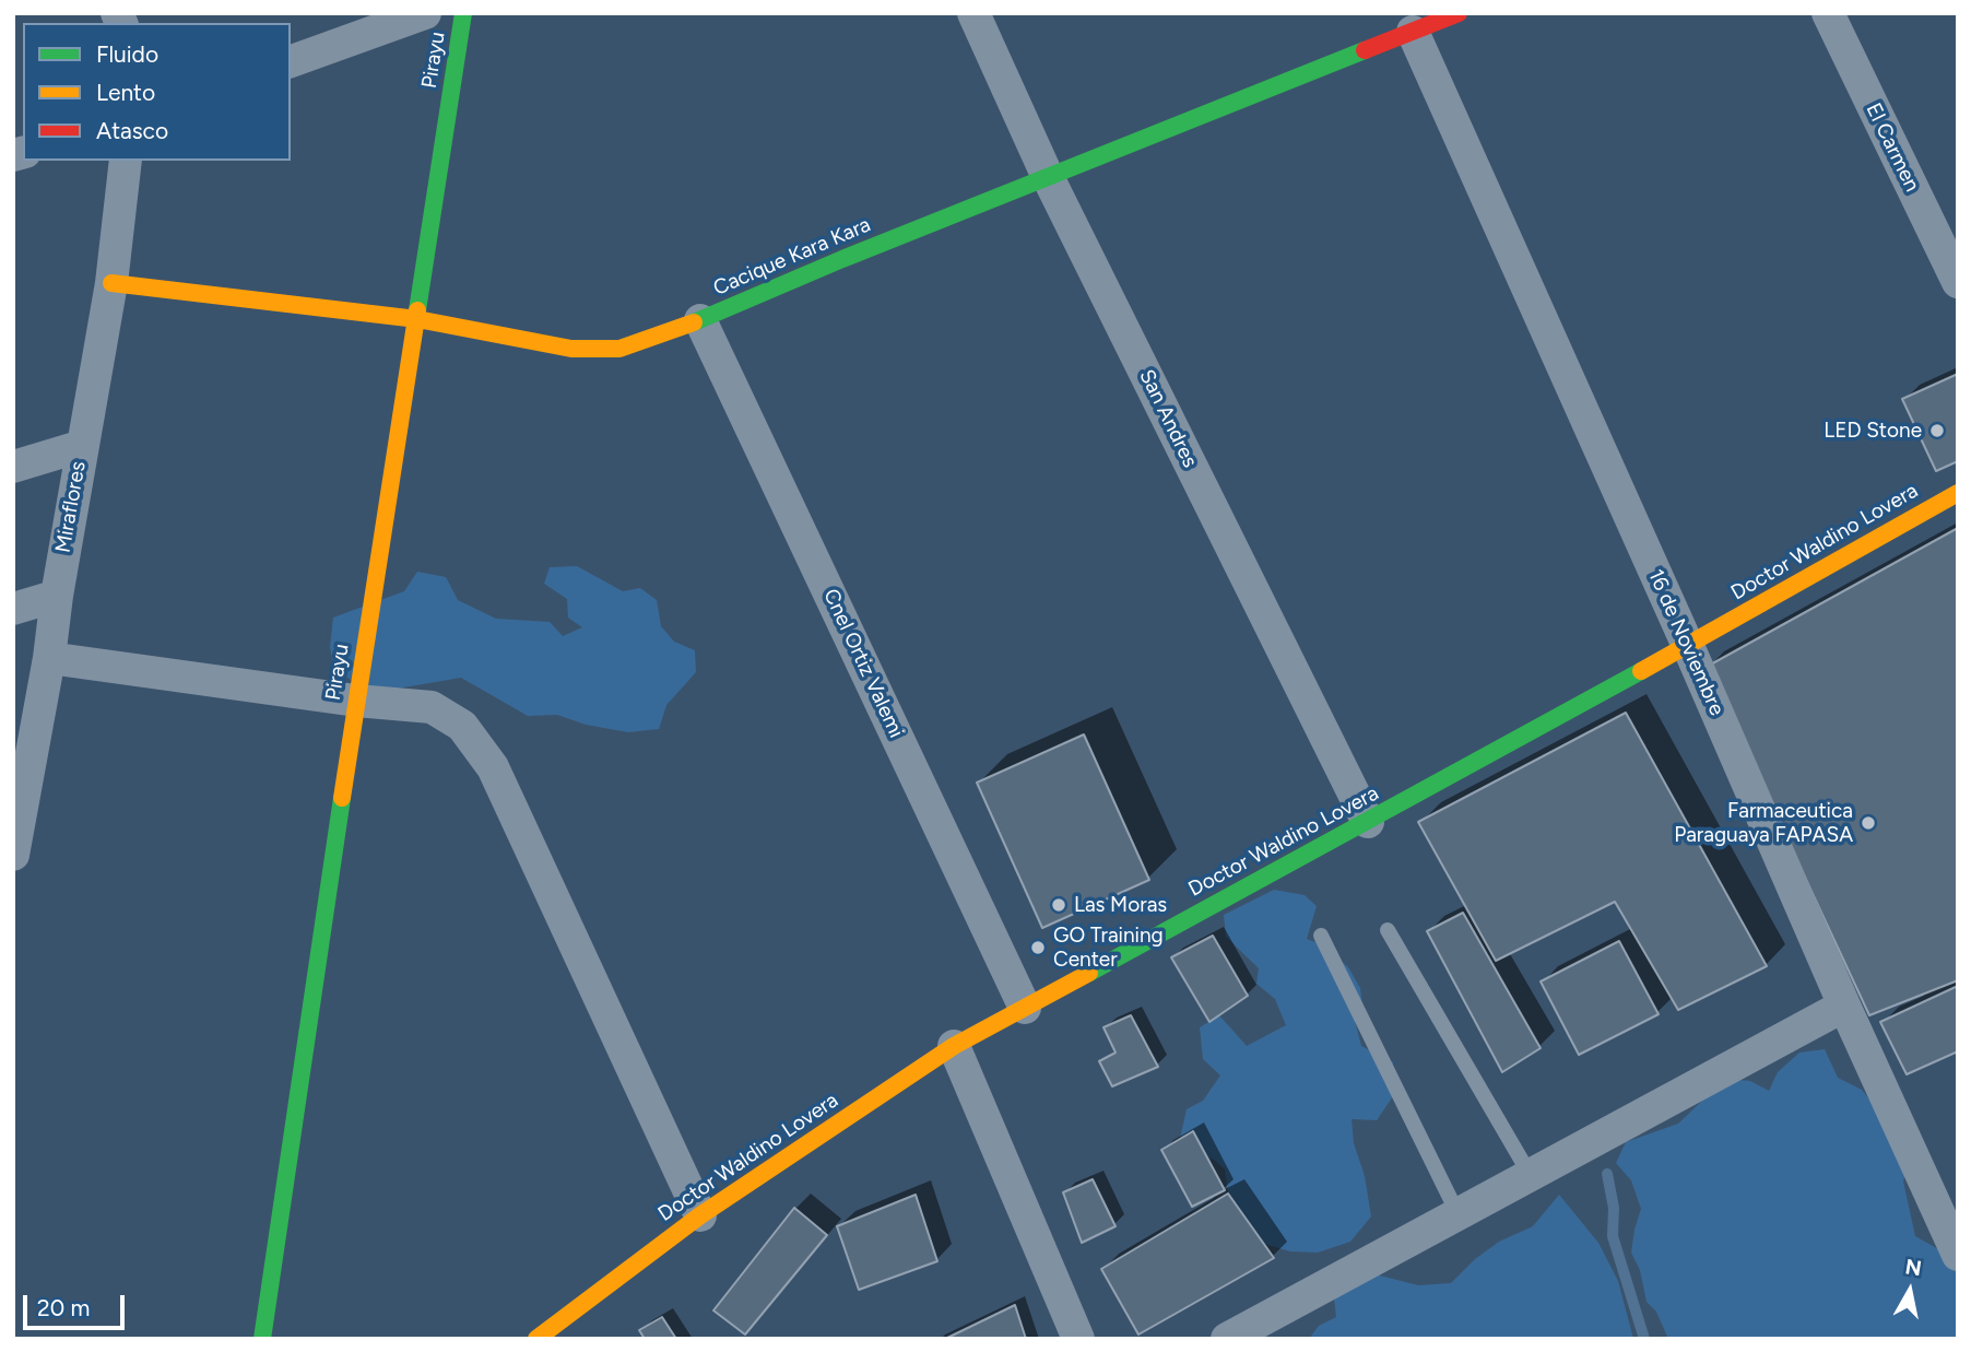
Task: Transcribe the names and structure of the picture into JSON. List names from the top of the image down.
{
  "streets": {
    "street": [
      "Pirayu",
      "El Carmen",
      "Cacique Kara Kara",
      "San Andres",
      "Miraflores",
      "Doctor Waldino Lovera",
      "16 de Noviembre",
      "Cnel Ortiz Valemi"
    ]
  },
  "crossings": [
    ["Pirayu", "Cacique Kara Kara"],
    ["Cacique Kara Kara", "San Andres"],
    ["Cacique Kara Kara", "Miraflores"],
    ["Cacique Kara Kara", "16 de Noviembre"],
    ["Cacique Kara Kara", "Cnel Ortiz Valemi"],
    ["San Andres", "Doctor Waldino Lovera"],
    ["Doctor Waldino Lovera", "16 de Noviembre"],
    ["Doctor Waldino Lovera", "Cnel Ortiz Valemi"]
  ],
  "places": [
    "LED Stone",
    "Farmaceutica Paraguaya FAPASA",
    "Las Moras",
    "GO Training Center"
  ],
  "legend": ["Fluido", "Lento", "Atasco"],
  "scale_bar": "20 m",
  "north": "top"
}
